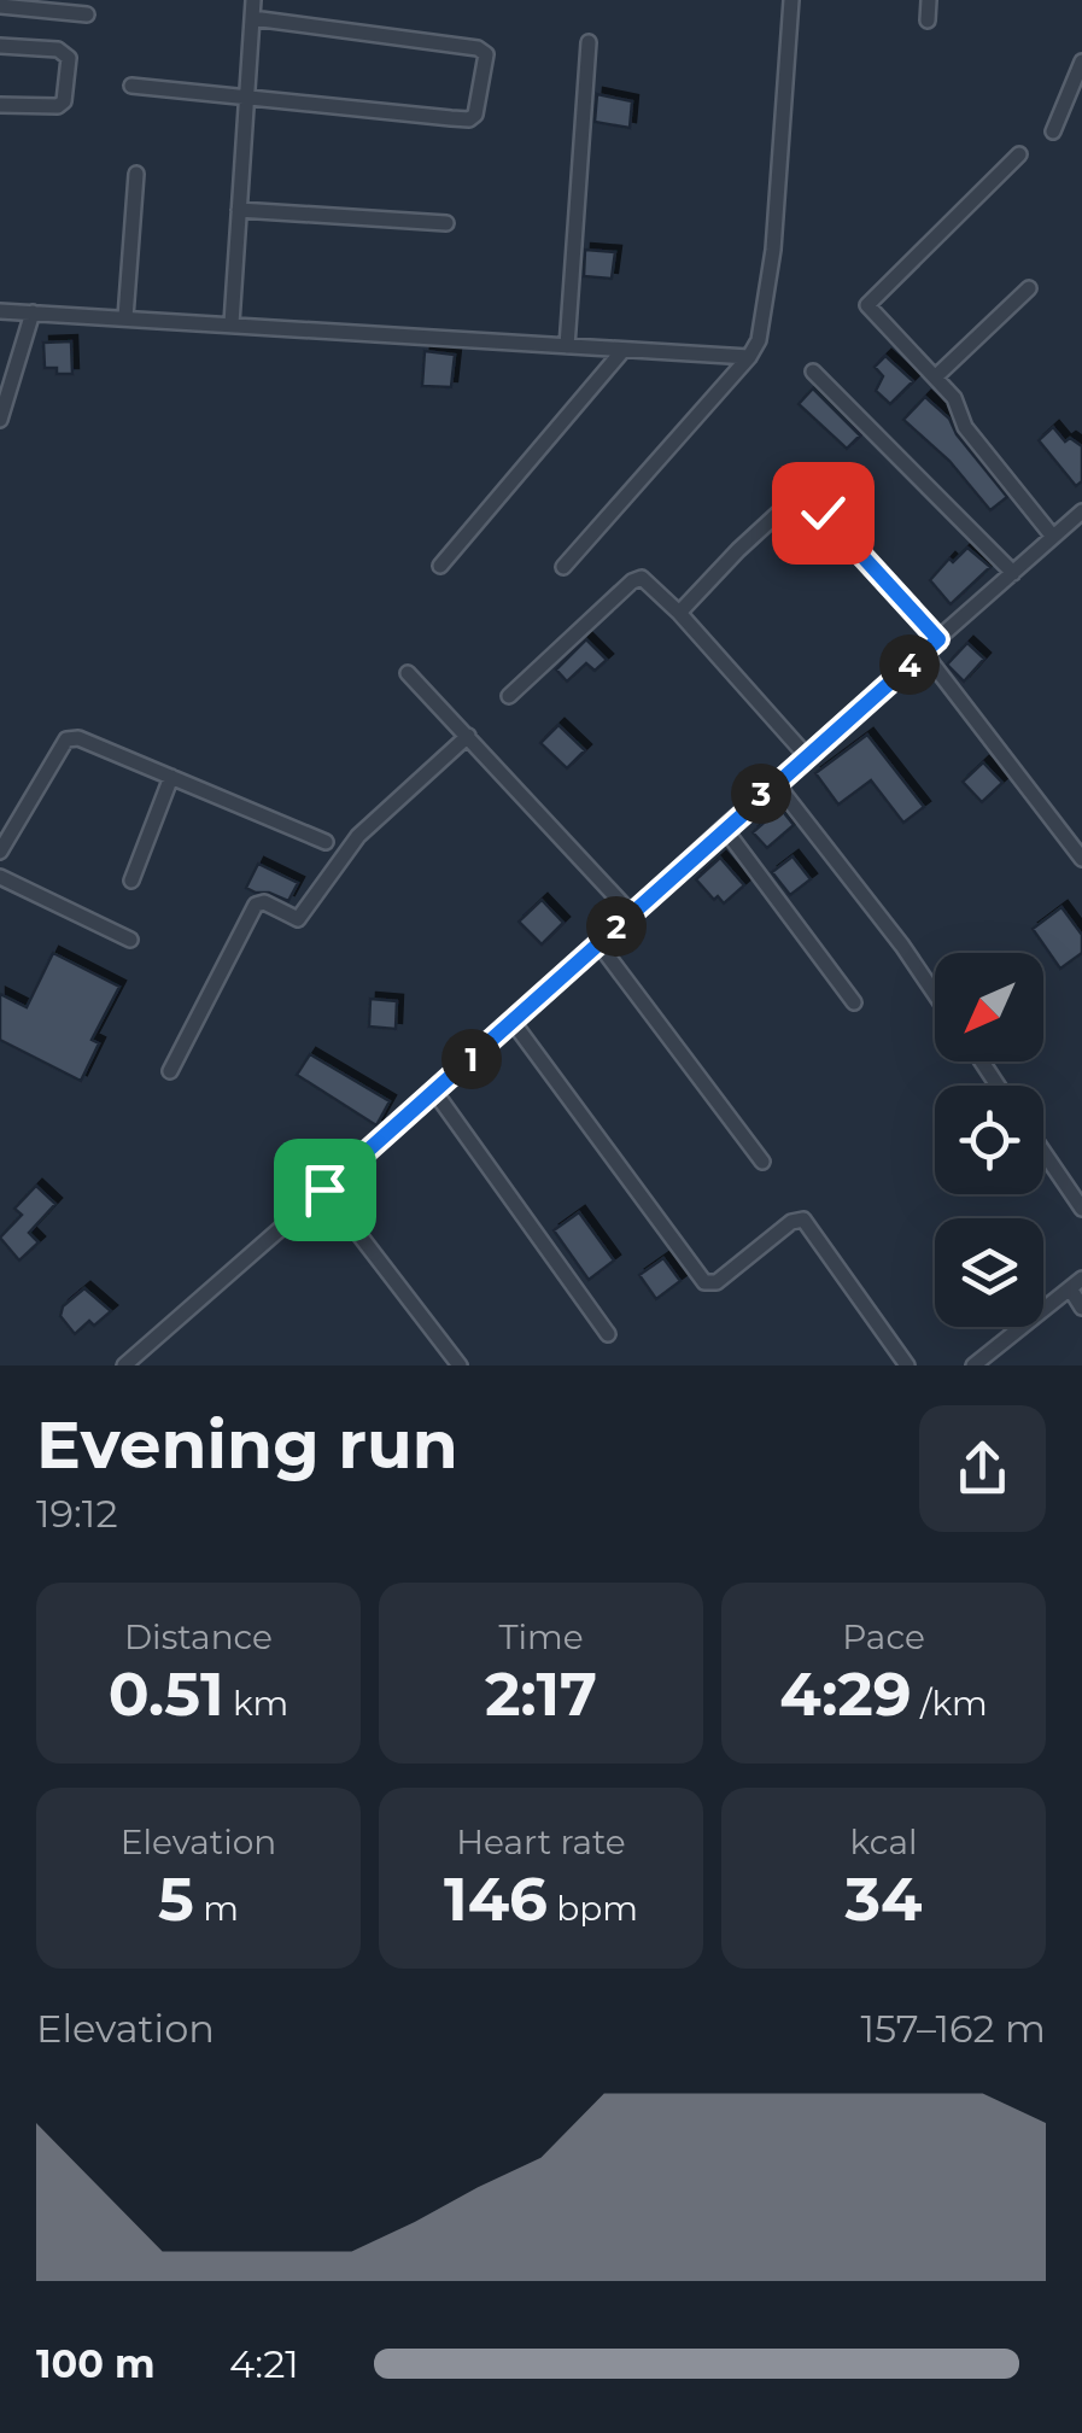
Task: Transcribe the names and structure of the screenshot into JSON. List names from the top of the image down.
{
  "north": "bottom left",
  "page": {
    "pins": [
      "4",
      "3",
      "2",
      "1"
    ],
    "heading": ["Evening run", "19:12"],
    "stats": [
      ["Distance", "0.51 km"],
      ["Time", "2:17"],
      ["Pace", "4:29 /km"],
      ["Elevation", "5 m"],
      ["Heart rate", "146 bpm"],
      ["kcal", "34"]
    ],
    "chart": ["Elevation", "157–162 m"],
    "list": [
      {
        "name": "100 m",
        "note": "4:21"
      }
    ]
  }
}
